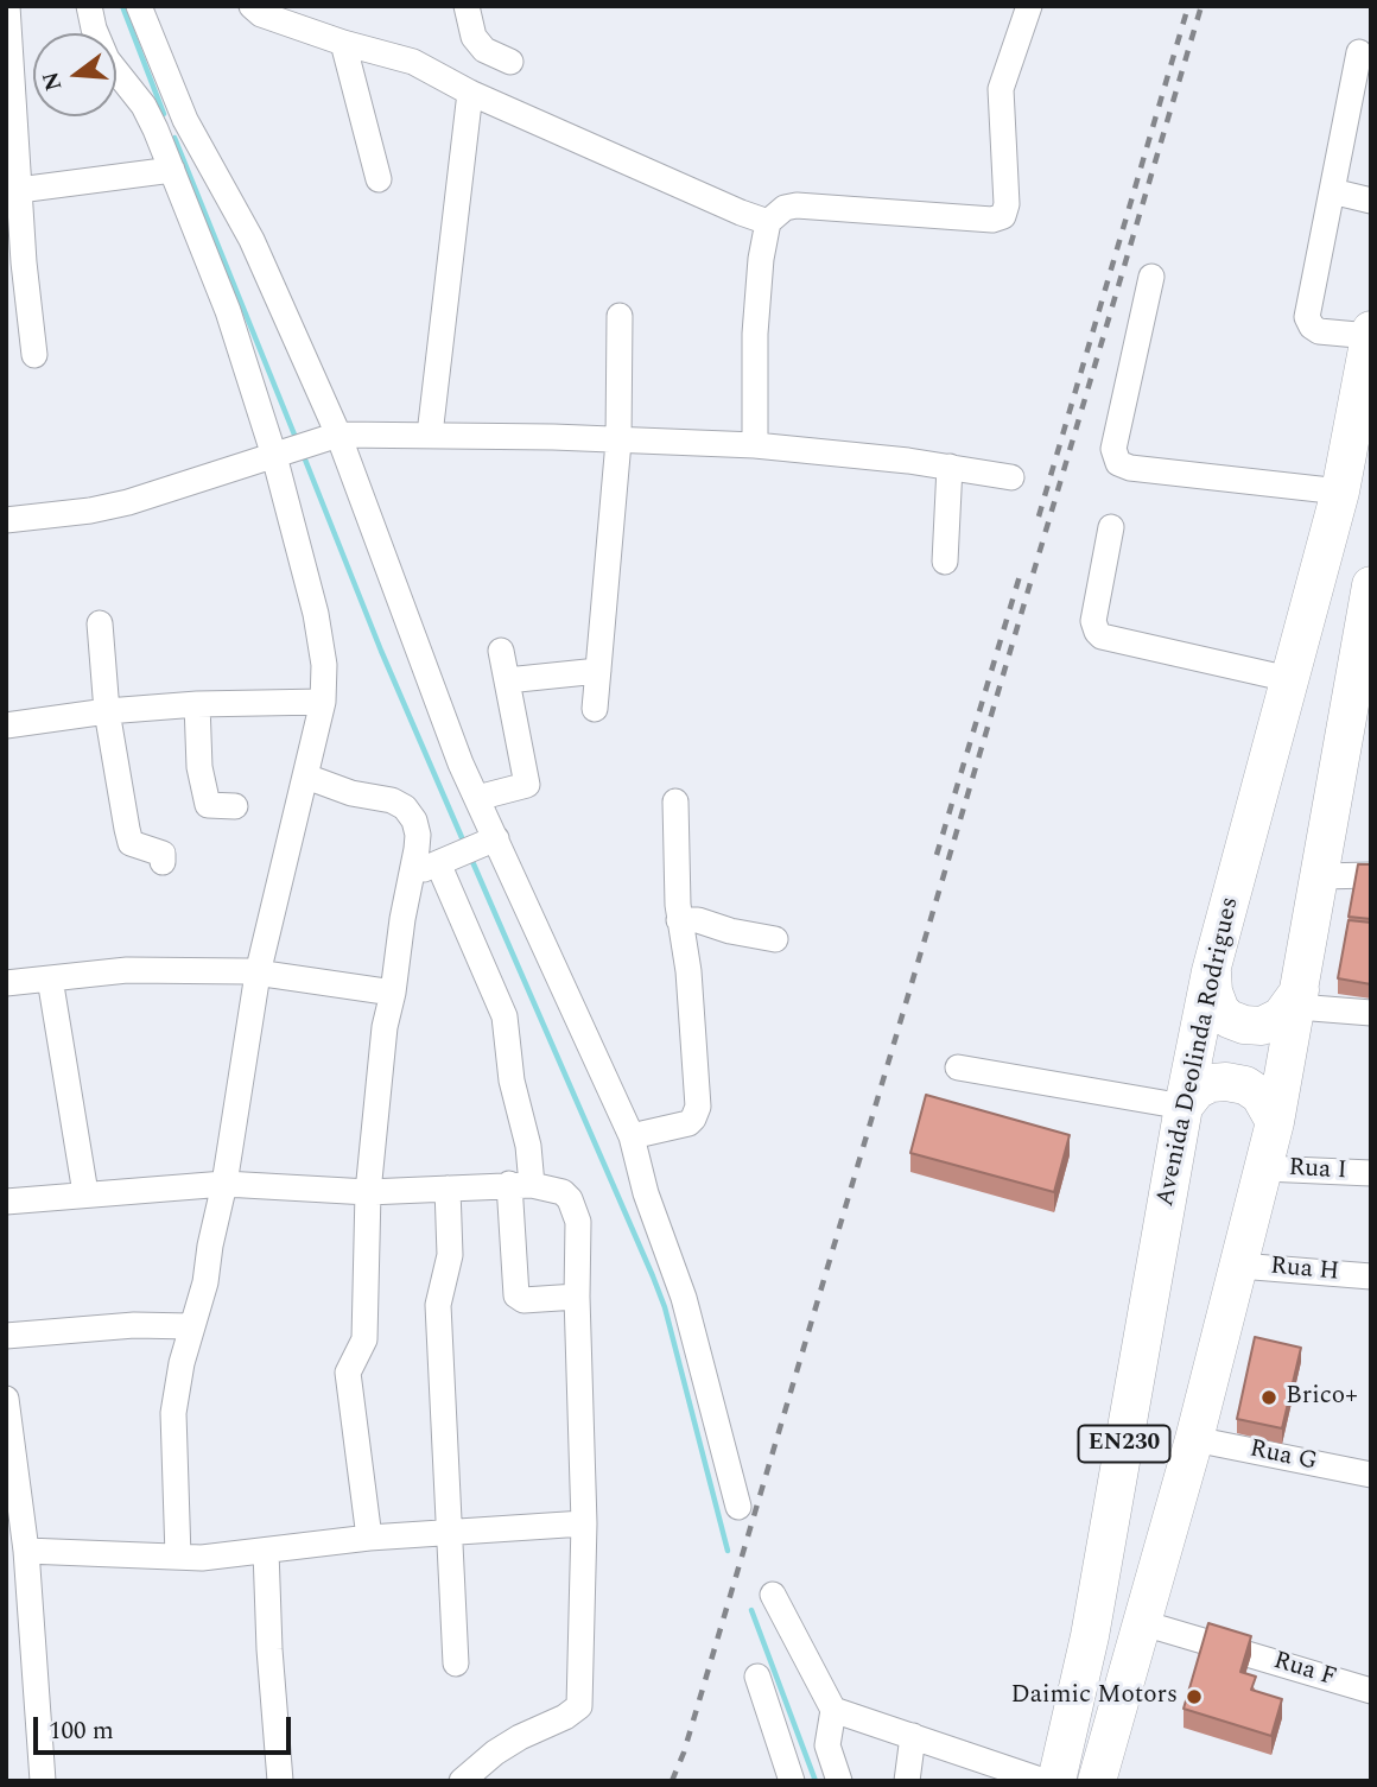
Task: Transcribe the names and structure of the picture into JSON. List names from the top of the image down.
{
  "streets": {
    "highway": ["Avenida Deolinda Rodrigues", "EN230"],
    "street": [
      "Rua I",
      "Rua H",
      "Rua G",
      "Rua F"
    ]
  },
  "crossings": [
    ["Rua I", "EN230"],
    ["Rua H", "EN230"],
    ["EN230", "Rua G"],
    ["EN230", "Rua F"]
  ],
  "places": ["Brico+", "Daimic Motors"],
  "scale_bar": "100 m",
  "north": "left"
}
